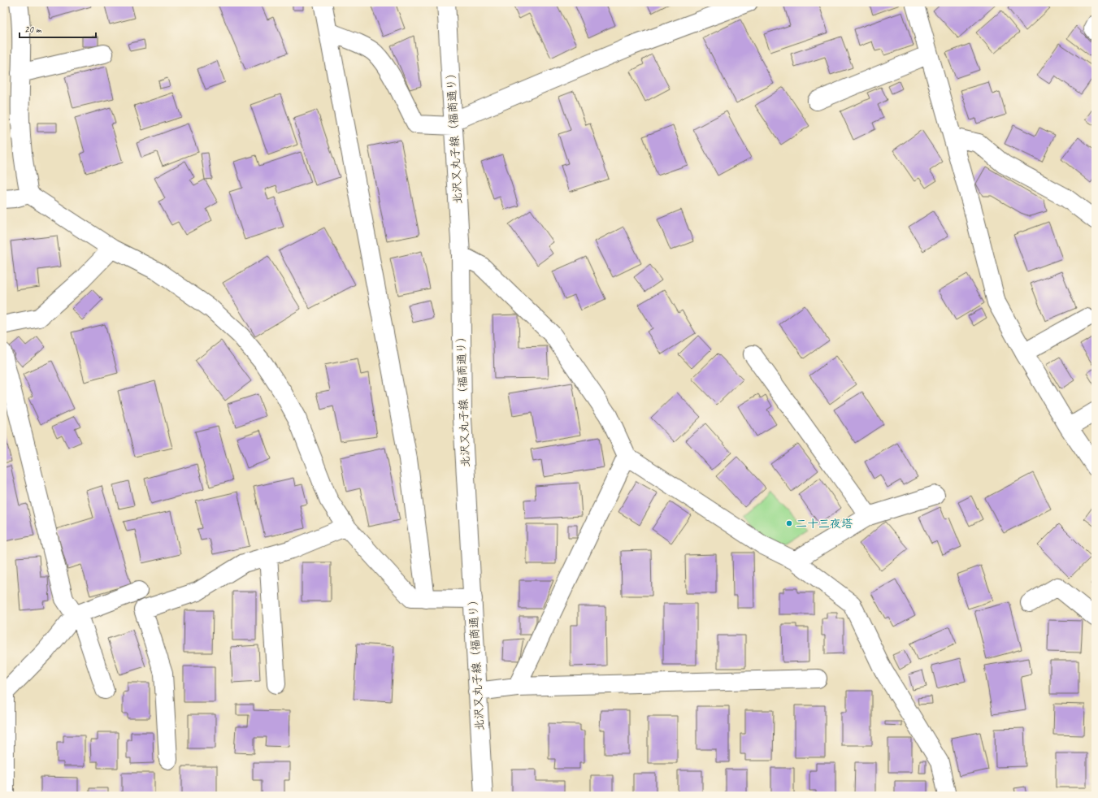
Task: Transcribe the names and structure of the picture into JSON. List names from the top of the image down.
{
  "streets": {
    "street": ["北沢又丸子線（福商通り）"]
  },
  "places": ["二十三夜塔"],
  "scale_bar": "20 m"
}
